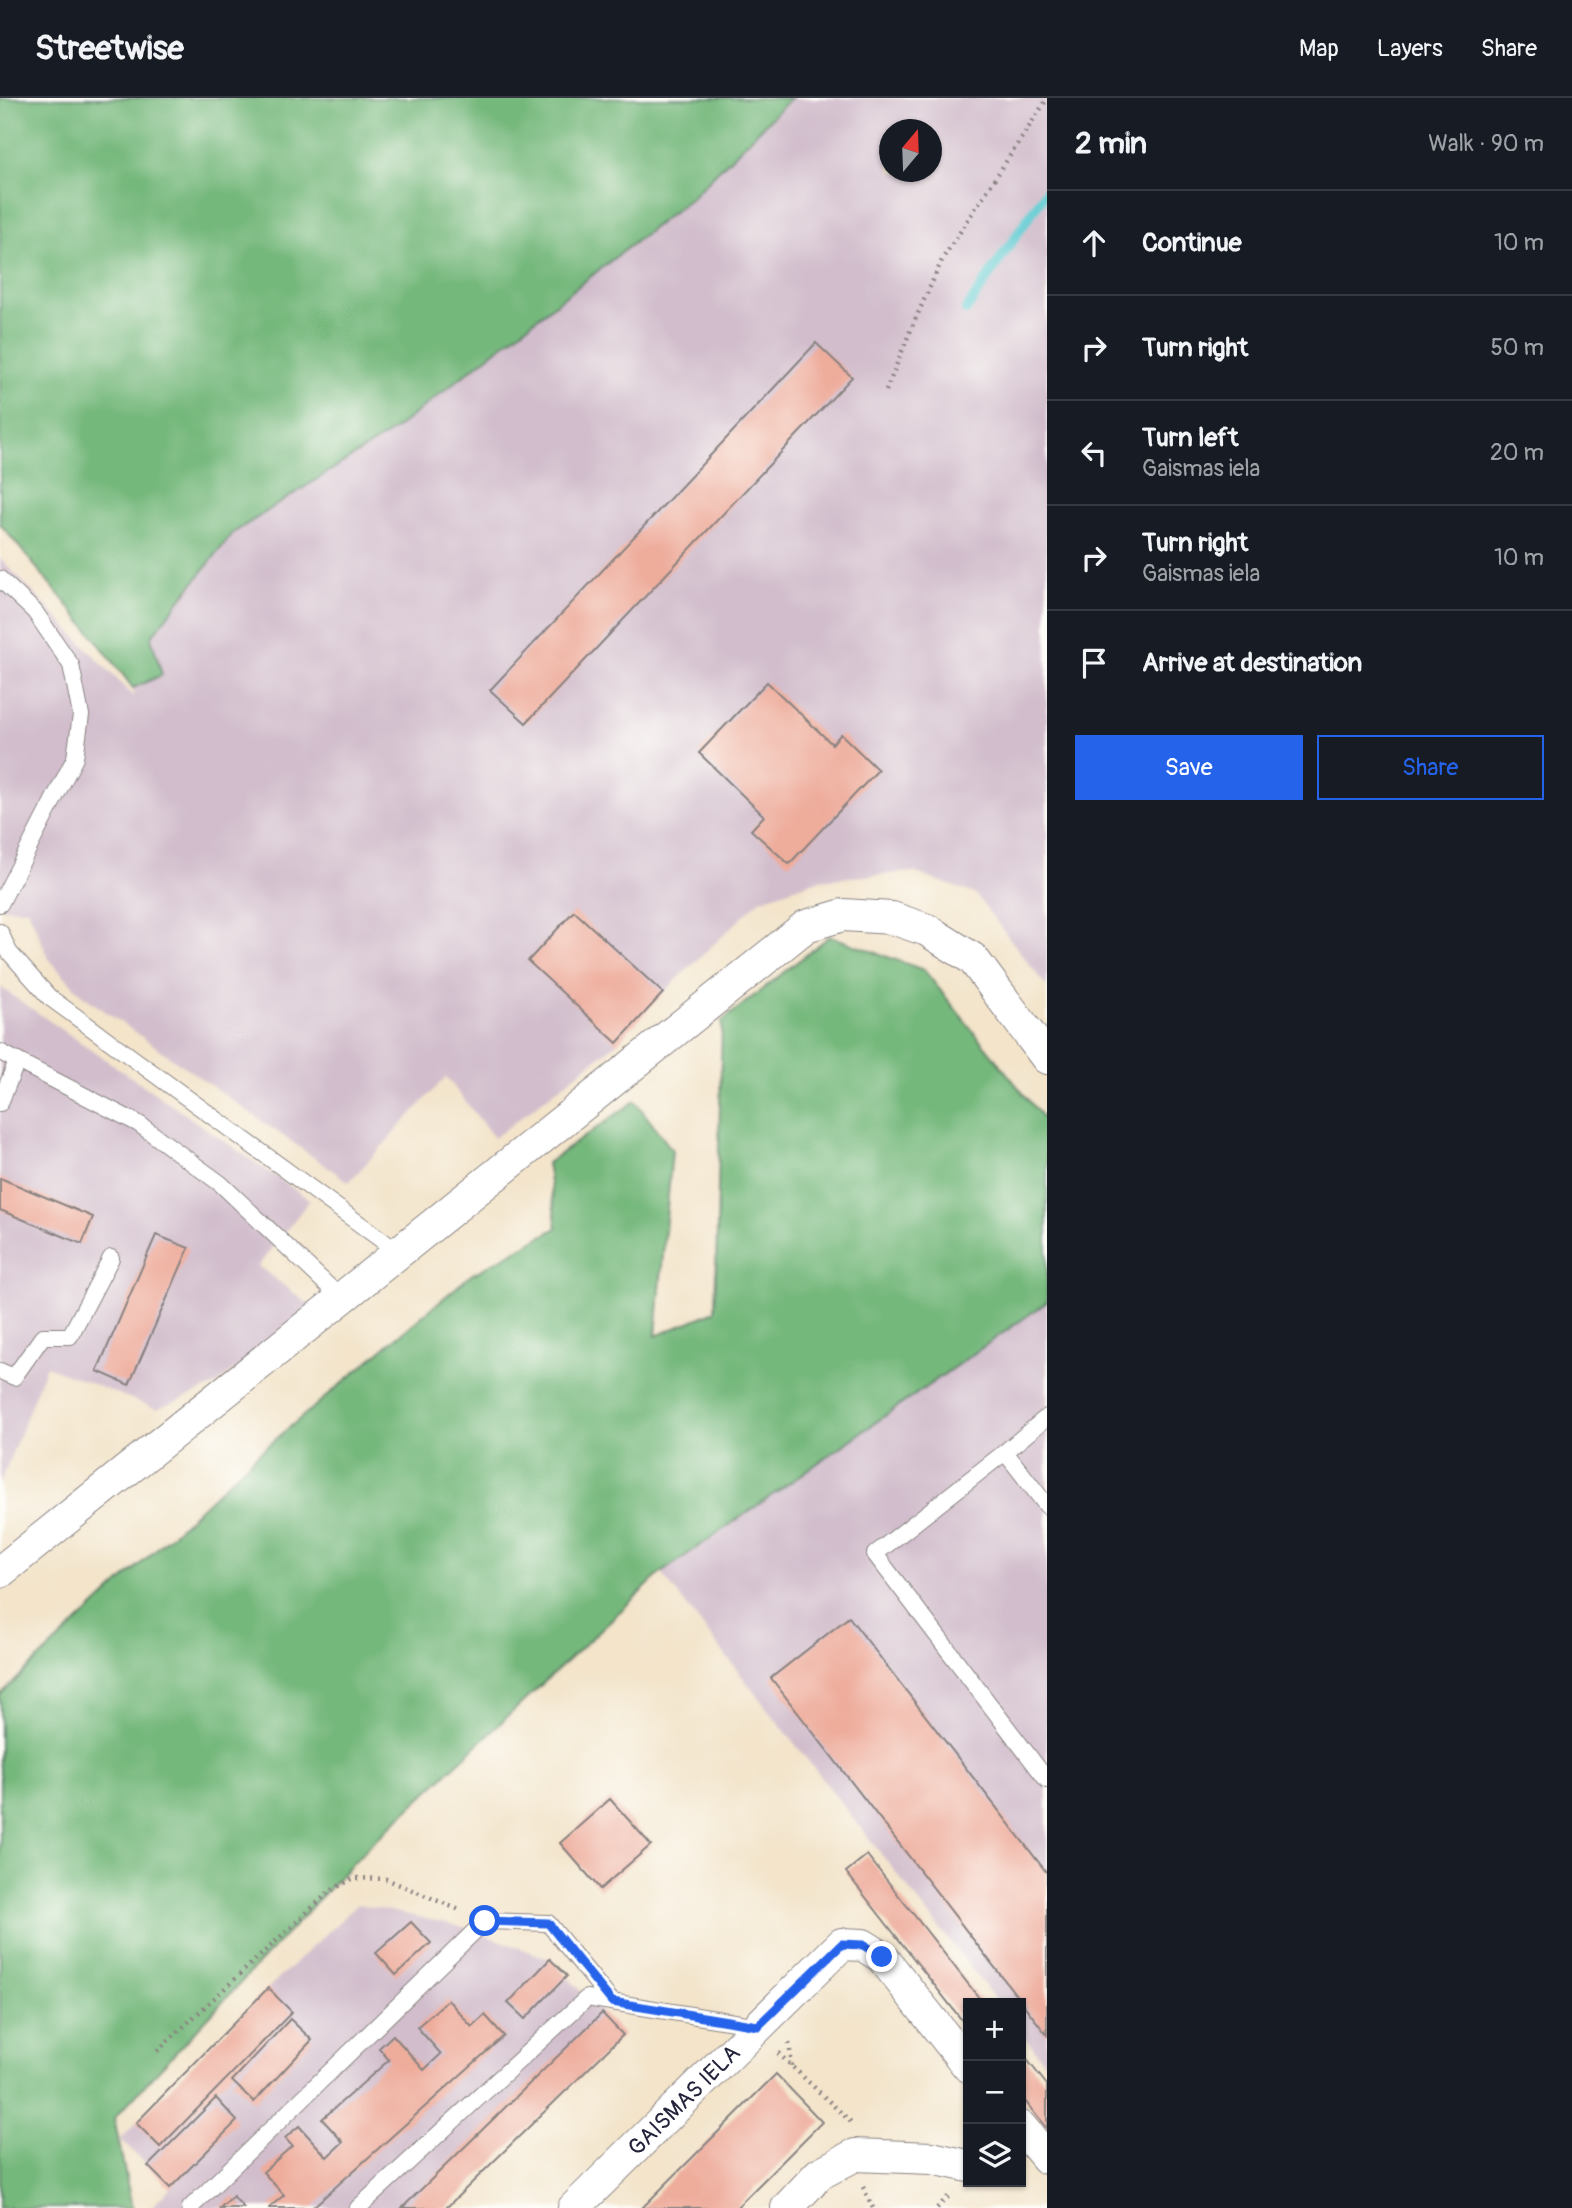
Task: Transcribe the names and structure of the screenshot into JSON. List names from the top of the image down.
{
  "streets": {
    "street": ["GAISMAS IELA"]
  },
  "north": "top",
  "page": {
    "header": "Streetwise",
    "nav": ["Map", "Layers", "Share"],
    "heading": ["2 min", "Walk · 90 m"],
    "list": [
      ["Continue", "10 m"],
      ["Turn right", "50 m"],
      ["Turn left", "Gaismas iela", "20 m"],
      ["Turn right", "Gaismas iela", "10 m"],
      "Arrive at destination"
    ],
    "buttons": ["Save", "Share"],
    "map_buttons": ["+", "−"]
  }
}
